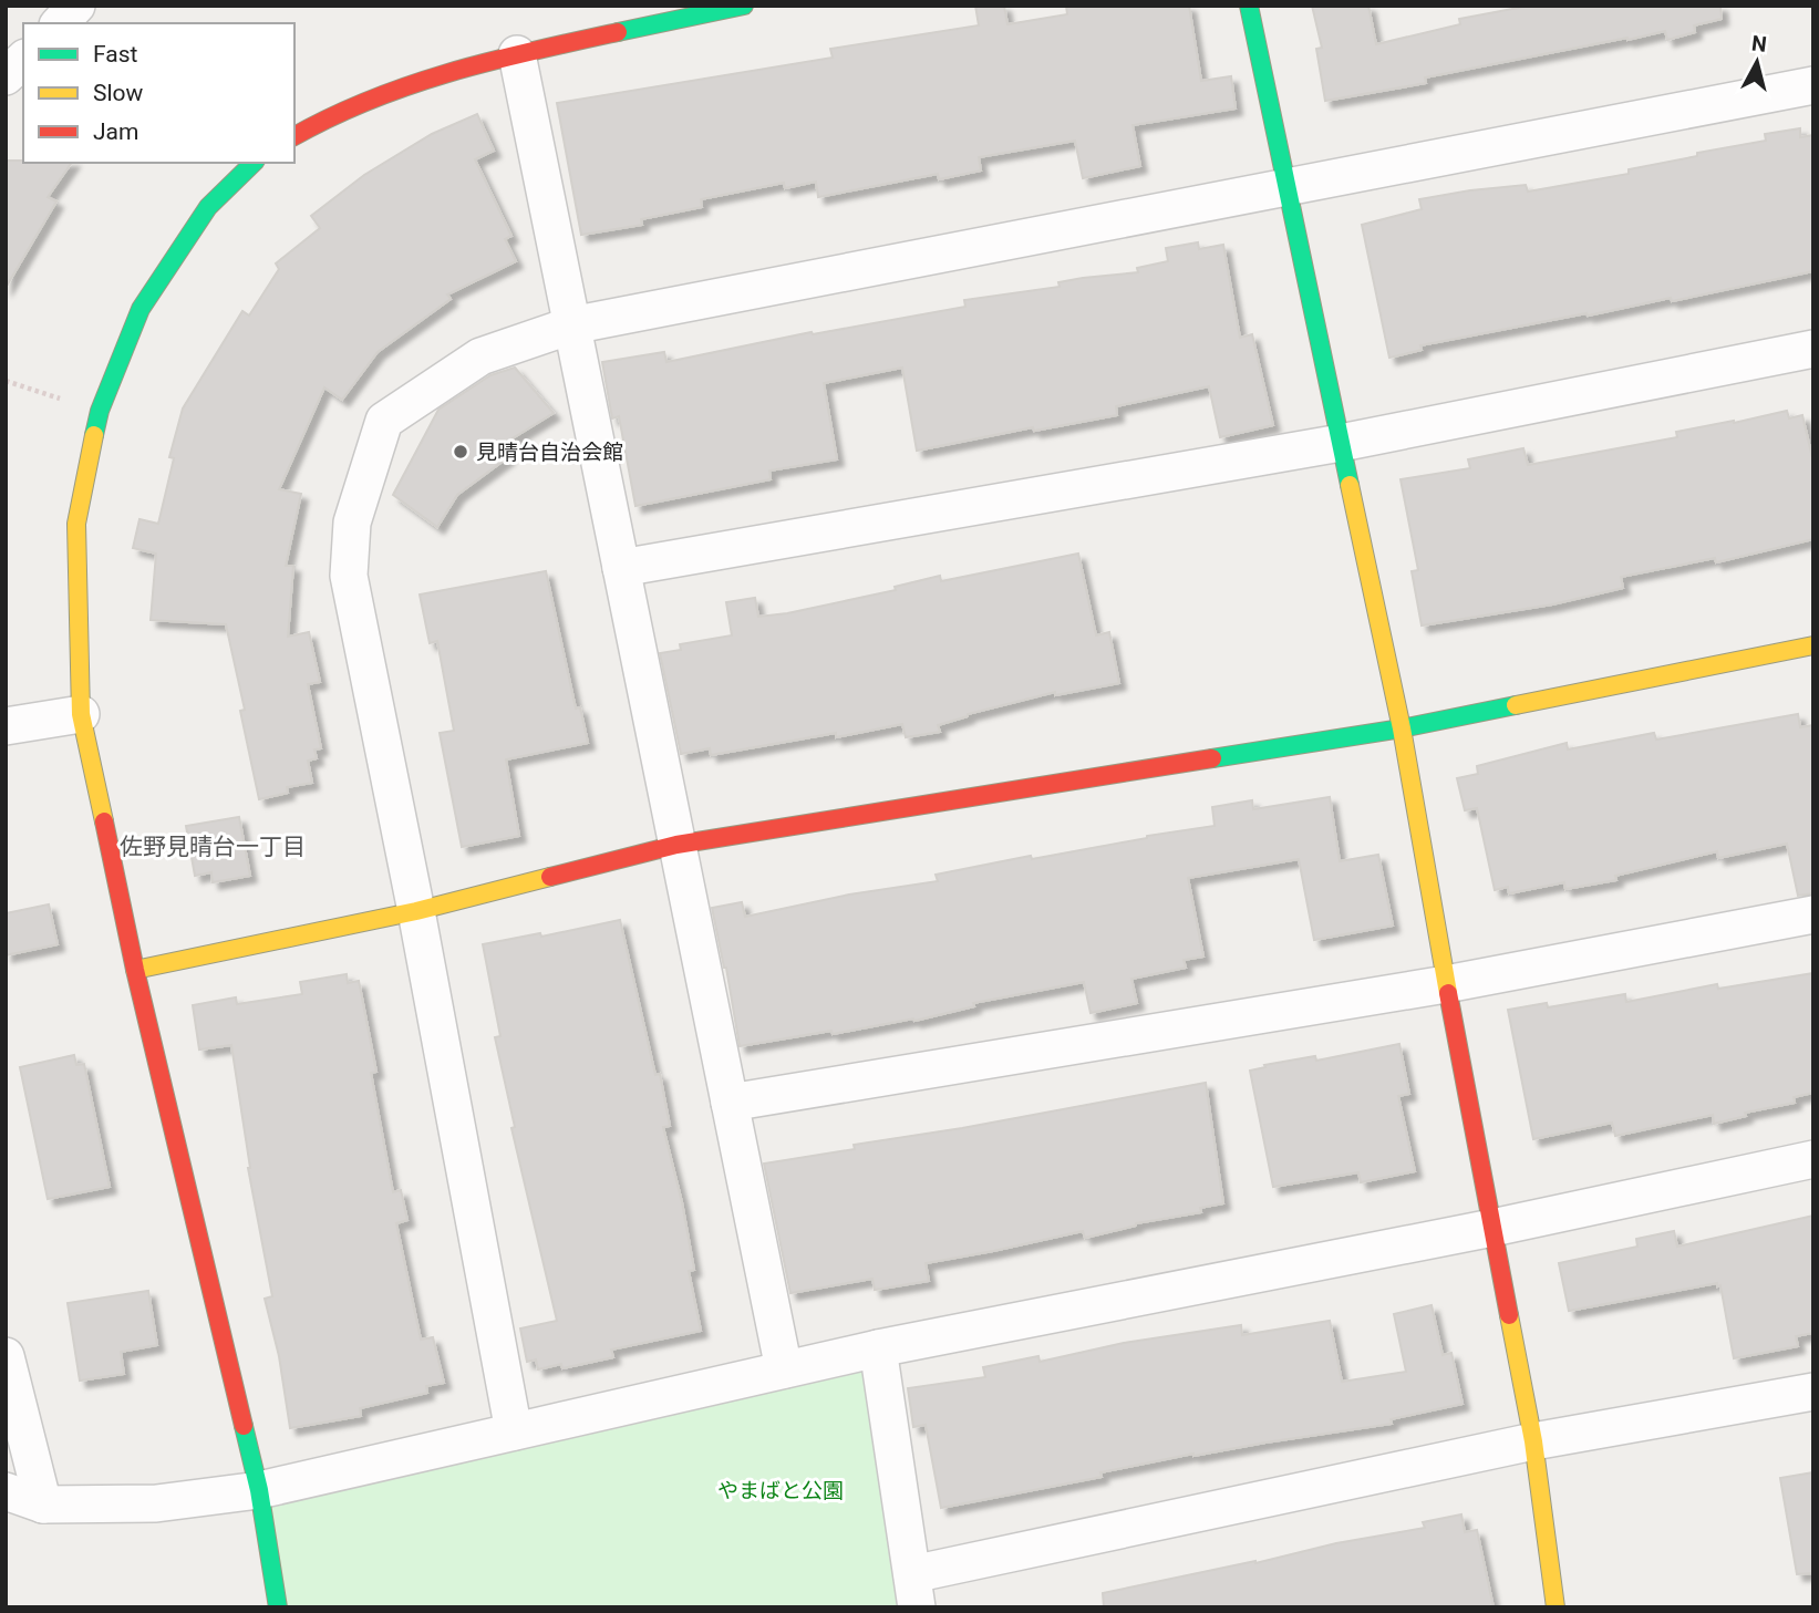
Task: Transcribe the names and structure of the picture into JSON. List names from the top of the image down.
{
  "districts": ["佐野見晴台一丁目"],
  "parks": ["やまばと公園"],
  "places": ["見晴台自治会館"],
  "legend": ["Fast", "Slow", "Jam"],
  "north": "top"
}
